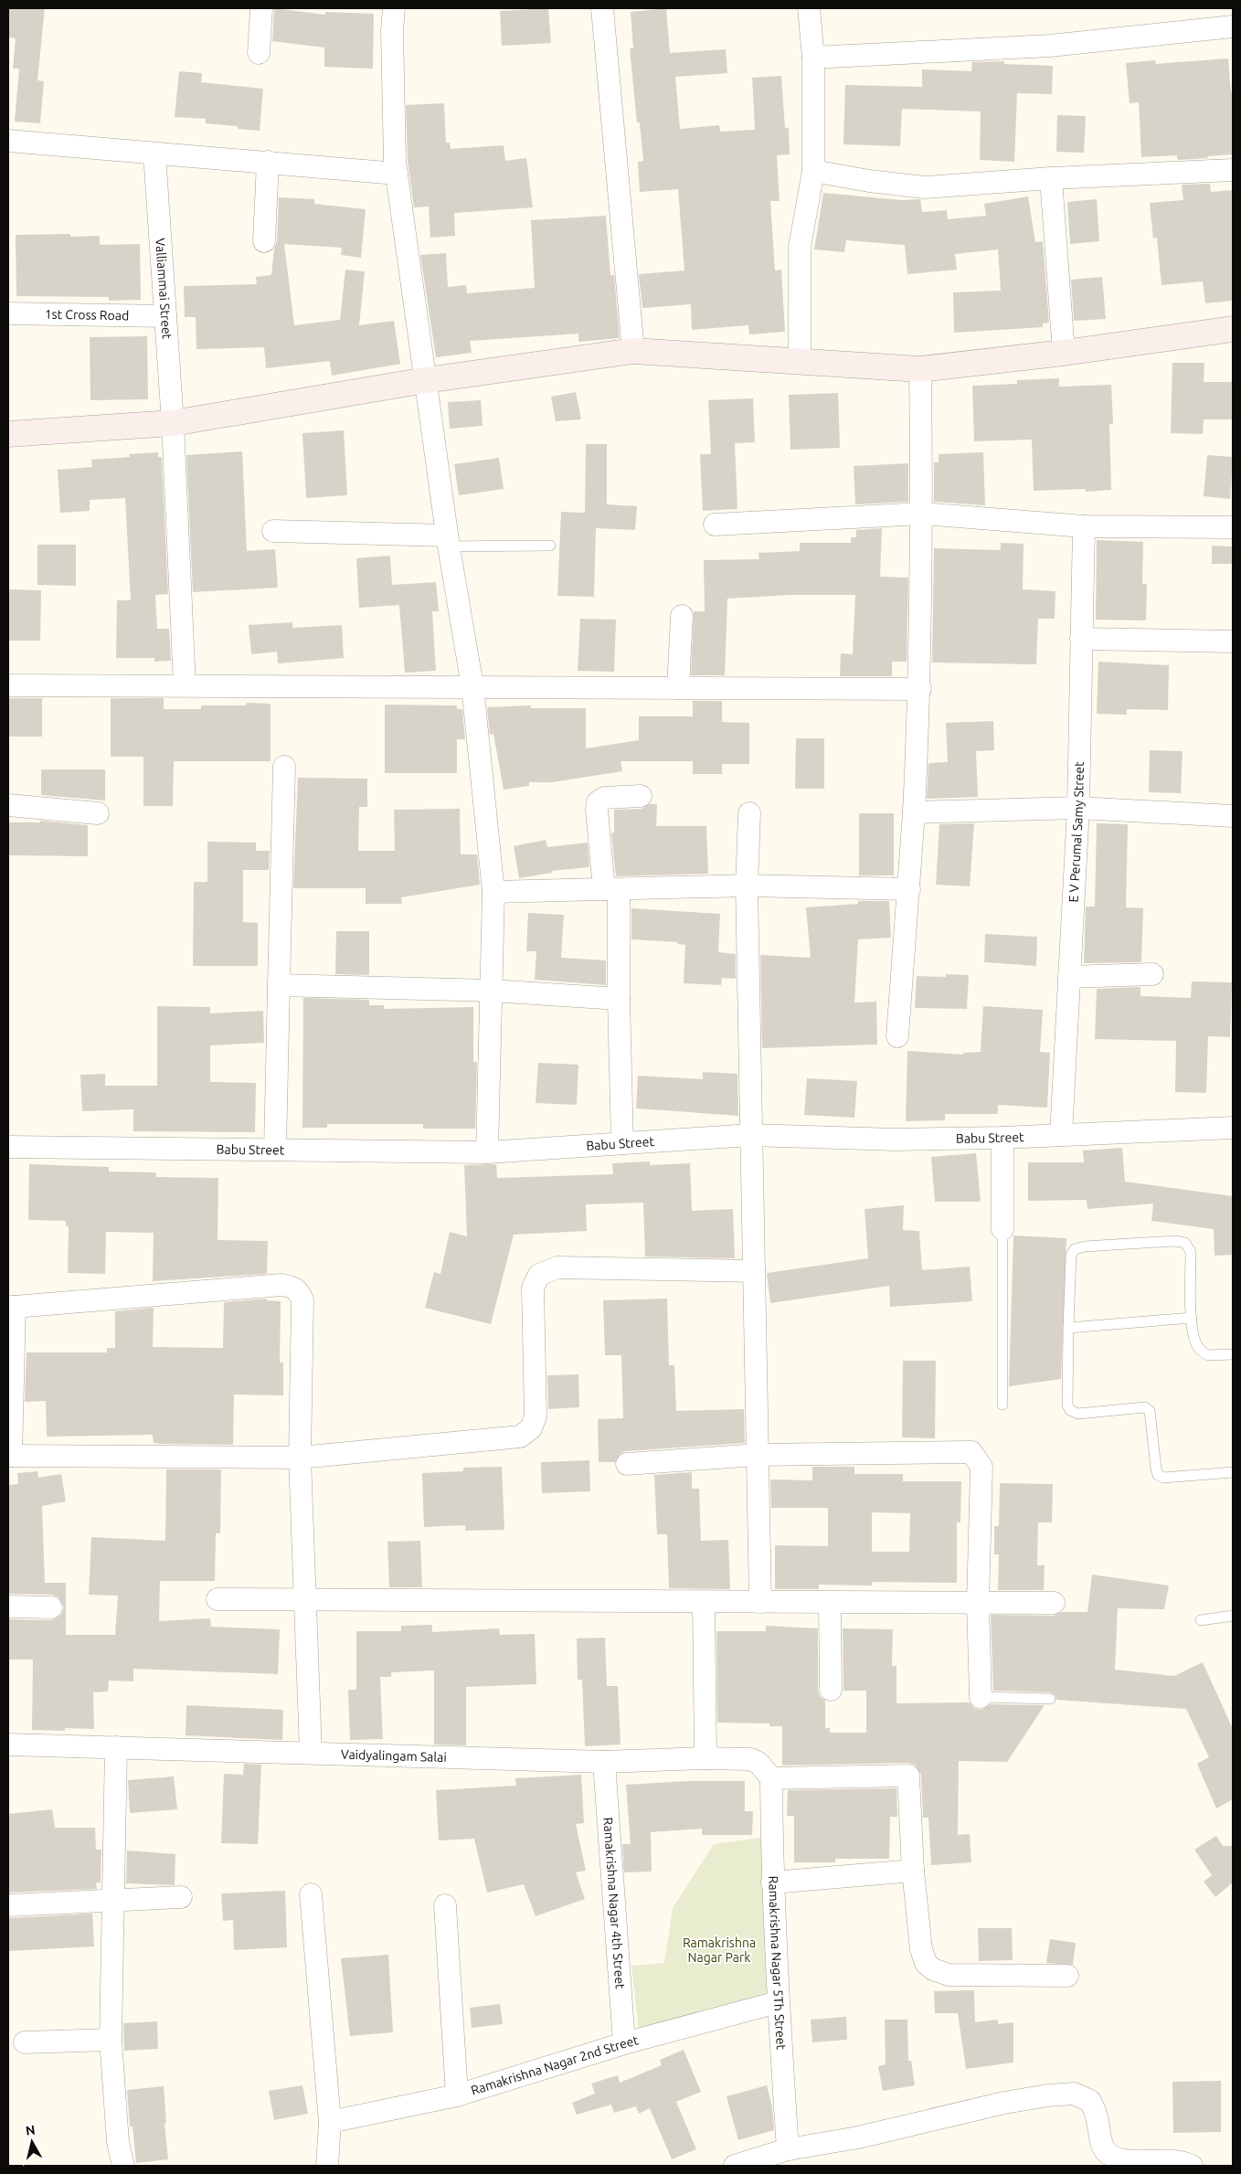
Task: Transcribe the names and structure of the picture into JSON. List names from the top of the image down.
{
  "streets": {
    "street": [
      "Valliammai Street",
      "1st Cross Road",
      "E V Perumal Samy Street",
      "Babu Street",
      "Vaidyalingam Salai",
      "Ramakrishna Nagar 4th Street",
      "Ramakrishna Nagar 5Th Street",
      "Ramakrishna Nagar 2nd Street"
    ]
  },
  "crossings": [
    ["Valliammai Street", "1st Cross Road"],
    ["E V Perumal Samy Street", "Babu Street"],
    ["Vaidyalingam Salai", "Ramakrishna Nagar 4th Street"],
    ["Vaidyalingam Salai", "Ramakrishna Nagar 5Th Street"],
    ["Ramakrishna Nagar 4th Street", "Ramakrishna Nagar 2nd Street"],
    ["Ramakrishna Nagar 5Th Street", "Ramakrishna Nagar 2nd Street"]
  ],
  "parks": ["Ramakrishna Nagar Park"],
  "north": "top"
}
